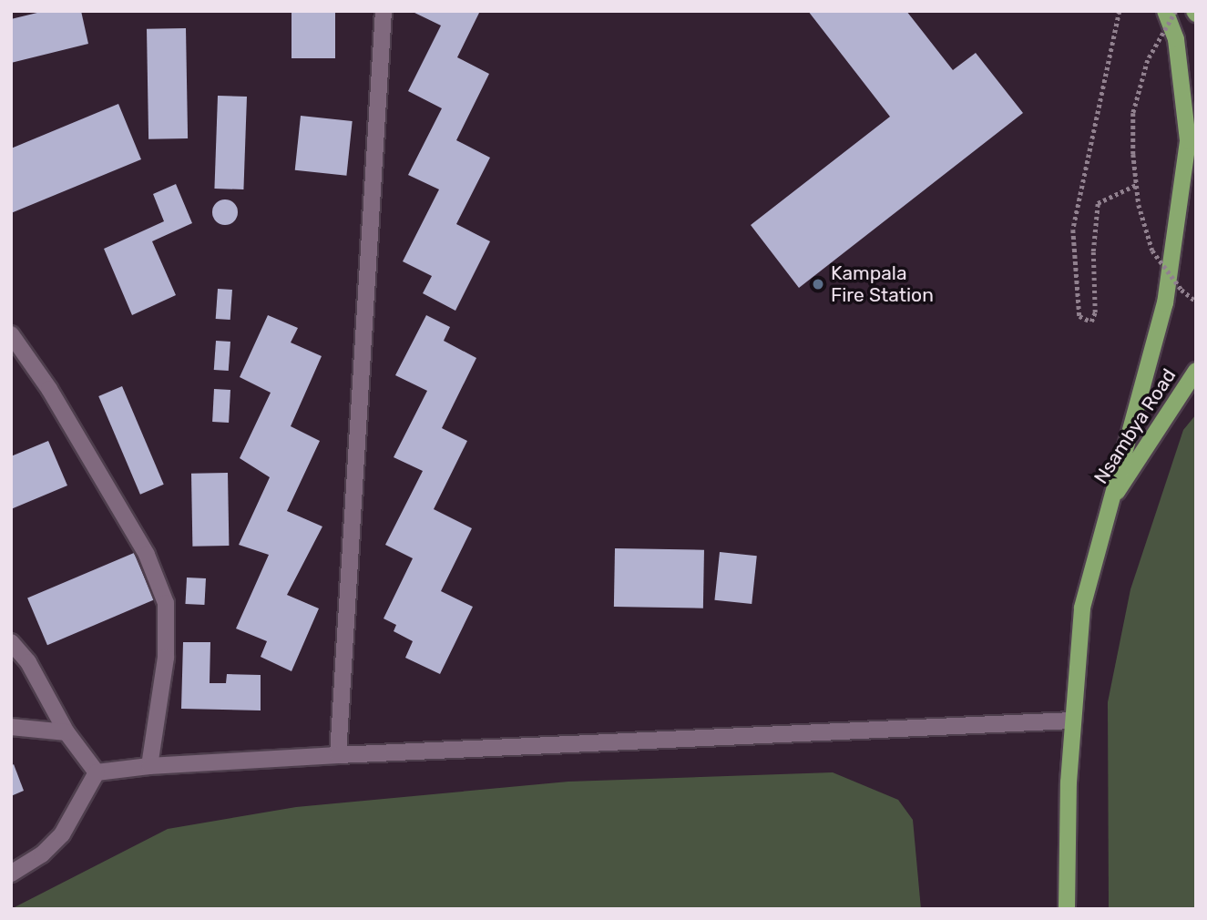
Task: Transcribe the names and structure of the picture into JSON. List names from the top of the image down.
{
  "streets": {
    "main road": ["Nsambya Road"]
  },
  "places": ["Kampala Fire Station"]
}
